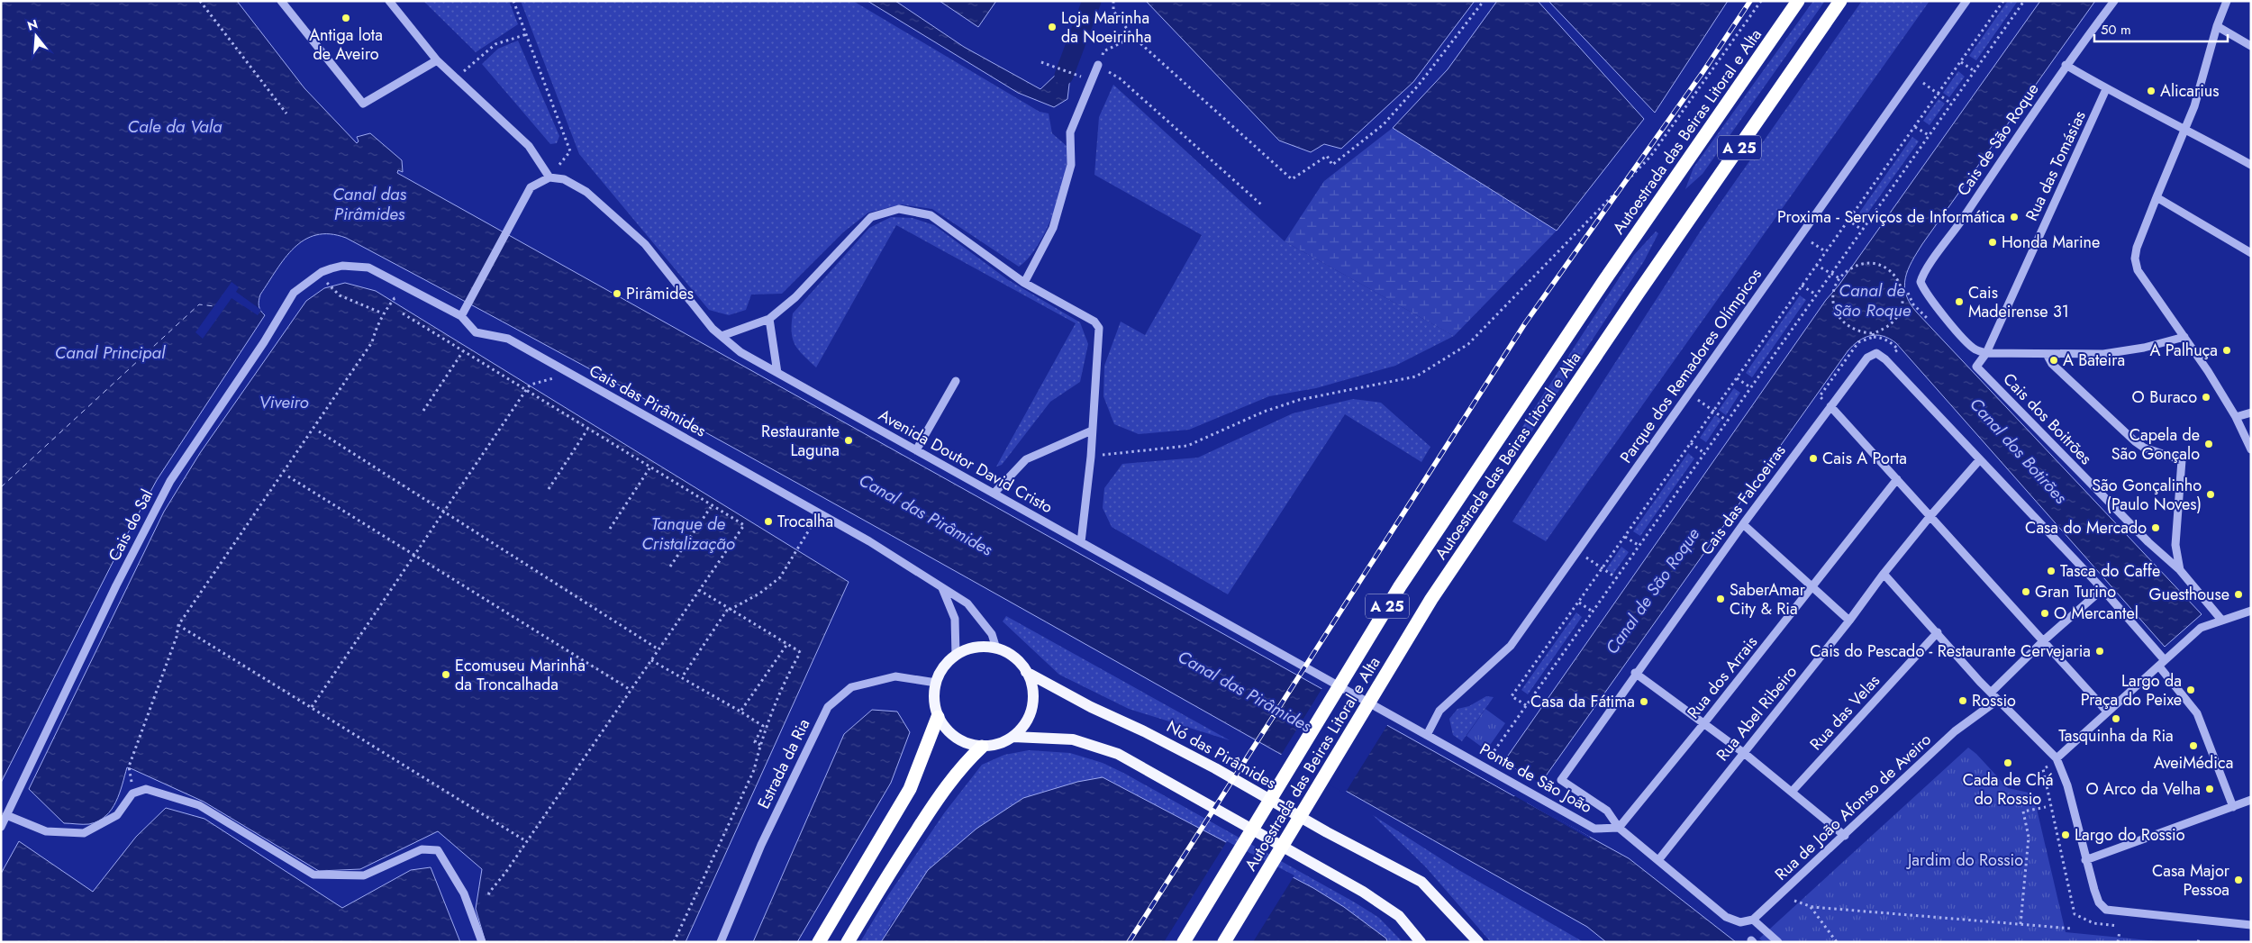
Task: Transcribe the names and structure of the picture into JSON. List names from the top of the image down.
{
  "streets": {
    "highway": ["Autoestrada das Beiras Litoral e Alta", "A 25"],
    "main road": ["Nó das Pirâmides"],
    "street": [
      "Cais de São Roque",
      "Rua das Tomásias",
      "Parque dos Remadores Olímpicos",
      "Cais das Pirâmides",
      "Cais dos Boitrões",
      "Avenida Doutor David Cristo",
      "Cais das Falcoeiras",
      "Cais do Sal",
      "Rua dos Arrais",
      "Rua das Velas",
      "Rua Abel Ribeiro",
      "Estrada da Ria",
      "Ponte de São João",
      "Rua de João Afonso de Aveiro"
    ]
  },
  "crossings": [
    ["Cais de São Roque", "Rua das Tomásias"],
    ["Cais de São Roque", "Cais dos Boitrões"],
    ["Rua das Tomásias", "Cais dos Boitrões"],
    ["Parque dos Remadores Olímpicos", "Avenida Doutor David Cristo"],
    ["Cais das Pirâmides", "Cais do Sal"],
    ["Cais das Pirâmides", "Nó das Pirâmides"],
    ["Cais das Pirâmides", "Estrada da Ria"],
    ["Avenida Doutor David Cristo", "Ponte de São João"],
    ["Cais das Falcoeiras", "Rua dos Arrais"],
    ["Cais das Falcoeiras", "Rua Abel Ribeiro"],
    ["Cais das Falcoeiras", "Ponte de São João"],
    ["Rua dos Arrais", "Ponte de São João"],
    ["Nó das Pirâmides", "Estrada da Ria"]
  ],
  "water": [
    "Cale da Vala",
    "Canal das Pirâmides",
    "Canal de São Roque",
    "Canal Principal",
    "Viveiro",
    "Canal dos Botirões",
    "Tanque de Cristalização"
  ],
  "parks": ["Jardim do Rossio"],
  "places": [
    "Antiga lota de Aveiro",
    "Loja Marinha da Noeirinha",
    "Alicarius",
    "Proxima - Serviços de Informática",
    "Honda Marine",
    "Pirâmides",
    "Cais Madeirense 31",
    "A Palhuça",
    "A Bateira",
    "O Buraco",
    "Restaurante Laguna",
    "Capela de São Gonçalo",
    "Cais A Porta",
    "São Gonçalinho (Paulo Noves)",
    "Trocalha",
    "Casa do Mercado",
    "Tasca do Caffe",
    "Gran Turino",
    "Guesthouse",
    "SaberAmar City & Ria",
    "O Mercantel",
    "Cais do Pescado - Restaurante Cervejaria",
    "Ecomuseu Marinha da Troncalhada",
    "Largo da Praça do Peixe",
    "Rossio",
    "Casa da Fátima",
    "Tasquinha da Ria",
    "AveiMédica",
    "Cada de Chá do Rossio",
    "O Arco da Velha",
    "Largo do Rossio",
    "Casa Major Pessoa"
  ],
  "scale_bar": "50 m",
  "north": "top"
}
